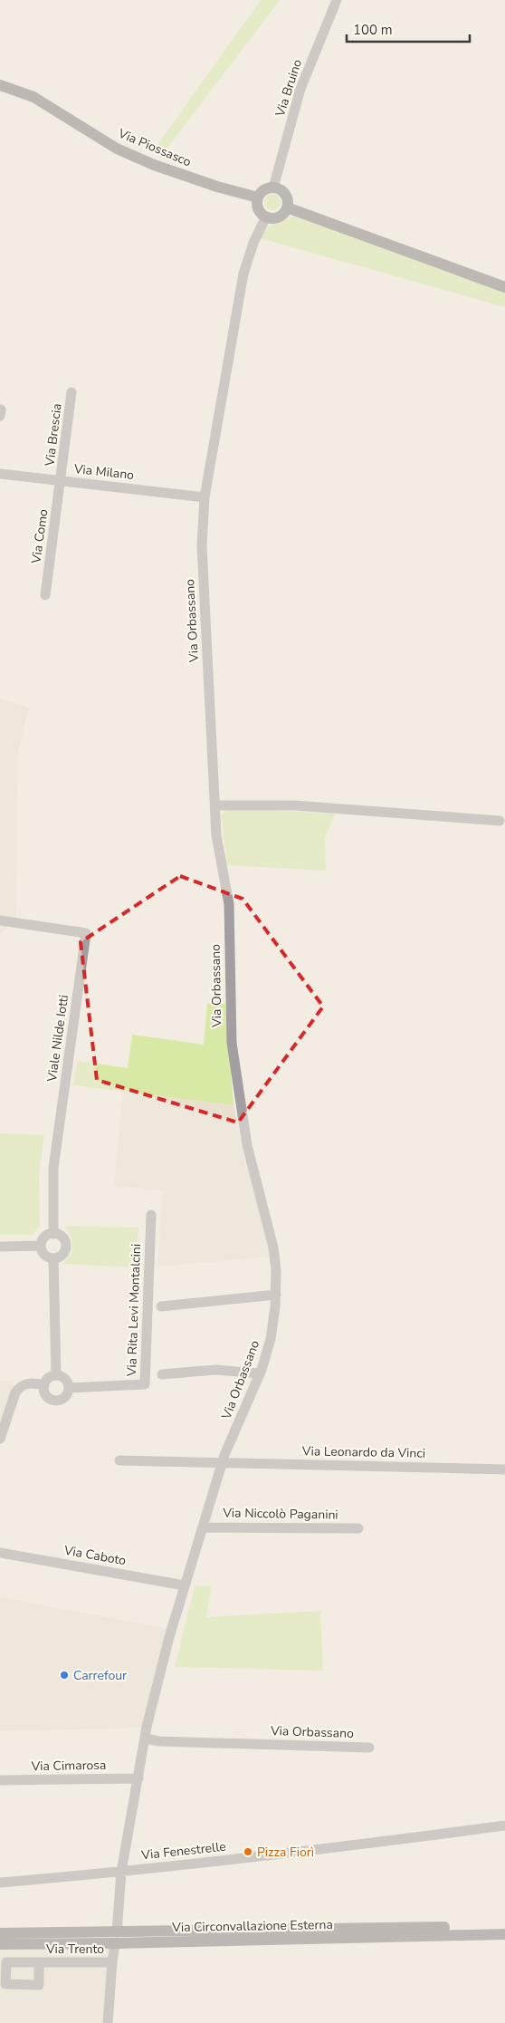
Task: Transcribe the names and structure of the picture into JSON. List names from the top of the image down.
{
  "streets": {
    "main road": ["Via Piossasco", "Via Circonvallazione Esterna"],
    "street": [
      "Via Bruino",
      "Via Brescia",
      "Via Milano",
      "Via Como",
      "Via Orbassano",
      "Viale Nilde Iotti",
      "Via Rita Levi Montalcini",
      "Via Leonardo da Vinci",
      "Via Niccolò Paganini",
      "Via Caboto",
      "Via Cimarosa",
      "Via Fenestrelle",
      "Via Trento"
    ]
  },
  "crossings": [
    ["Via Bruino", "Via Piossasco"],
    ["Via Bruino", "Via Orbassano"],
    ["Via Piossasco", "Via Orbassano"],
    ["Via Brescia", "Via Milano"],
    ["Via Brescia", "Via Como"],
    ["Via Milano", "Via Como"],
    ["Via Milano", "Via Orbassano"],
    ["Via Orbassano", "Via Leonardo da Vinci"],
    ["Via Orbassano", "Via Niccolò Paganini"],
    ["Via Orbassano", "Via Caboto"],
    ["Via Orbassano", "Via Cimarosa"],
    ["Via Orbassano", "Via Fenestrelle"],
    ["Via Orbassano", "Via Circonvallazione Esterna"],
    ["Via Orbassano", "Via Trento"],
    ["Via Circonvallazione Esterna", "Via Trento"]
  ],
  "places": ["Carrefour", "Pizza Fiorì"],
  "scale_bar": "100 m"
}
